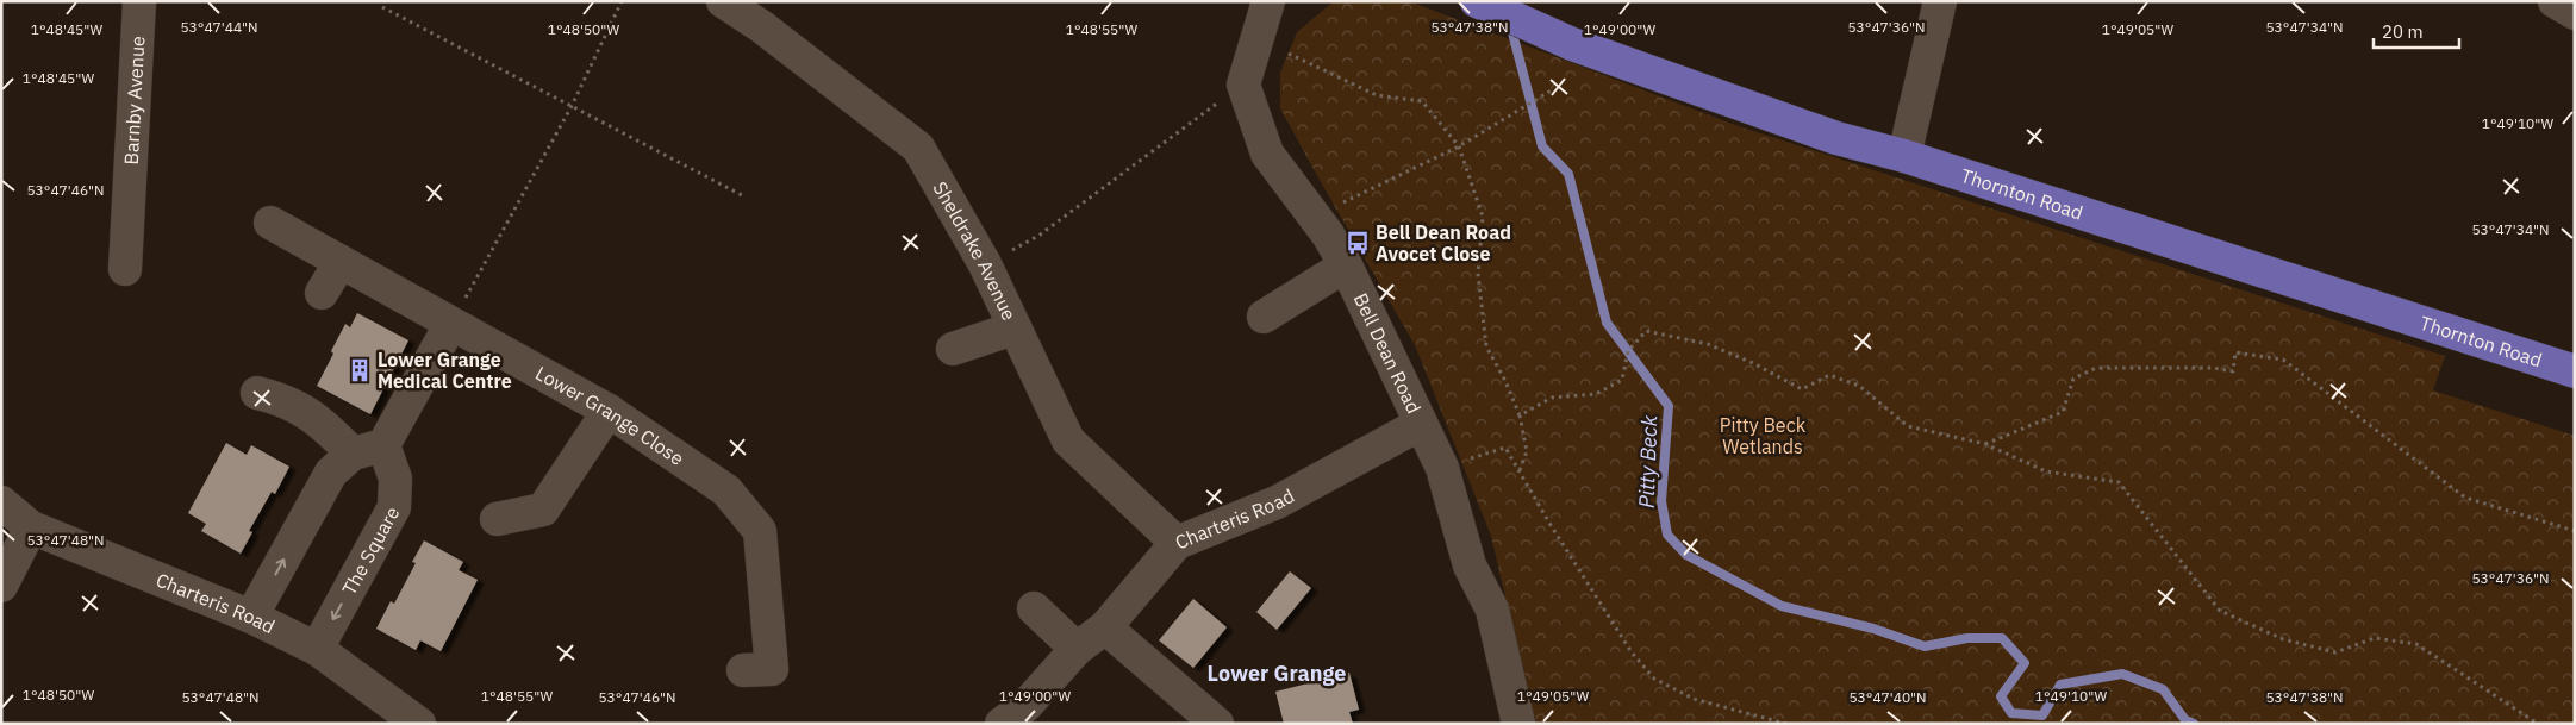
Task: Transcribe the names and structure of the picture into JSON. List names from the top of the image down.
{
  "streets": {
    "main road": ["Thornton Road"],
    "street": [
      "Barnby Avenue",
      "Sheldrake Avenue",
      "Bell Dean Road",
      "Lower Grange Close",
      "Charteris Road",
      "The Square"
    ]
  },
  "crossings": [
    ["Sheldrake Avenue", "Charteris Road"],
    ["Bell Dean Road", "Charteris Road"],
    ["Charteris Road", "The Square"]
  ],
  "districts": ["Lower Grange"],
  "water": ["Pitty Beck"],
  "parks": ["Pitty Beck Wetlands"],
  "places": {
    "bus stop": ["Bell Dean Road Avocet Close"],
    "building": ["Lower Grange Medical Centre"]
  },
  "scale_bar": "20 m",
  "coordinates": [
    "53°47'44\"N",
    "53°47'38\"N",
    "53°47'36\"N",
    "53°47'34\"N",
    "1°48'45\"W",
    "1°48'50\"W",
    "1°48'55\"W",
    "1°49'00\"W",
    "1°49'05\"W",
    "1°49'10\"W",
    "53°47'46\"N",
    "53°47'48\"N",
    "53°47'40\"N"
  ]
}
